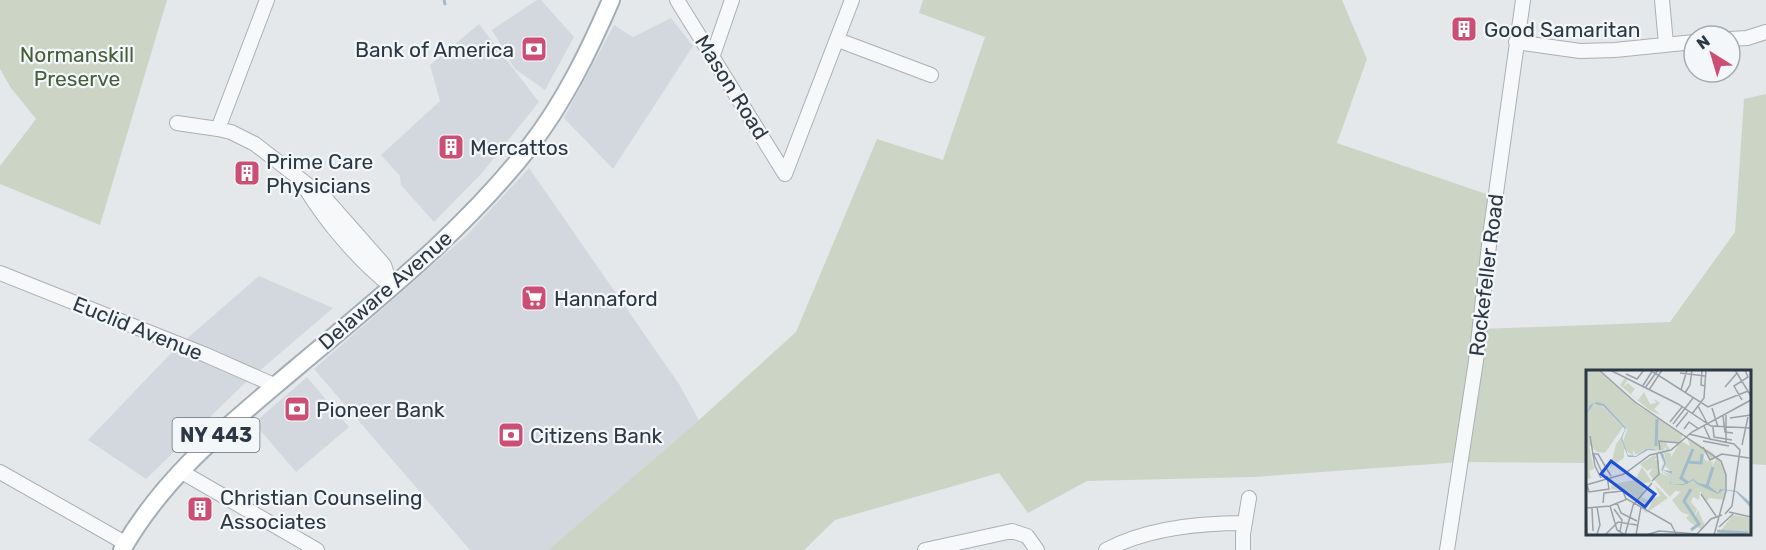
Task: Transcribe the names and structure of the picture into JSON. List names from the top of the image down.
{
  "streets": {
    "main road": ["Delaware Avenue", "NY 443"],
    "street": ["Mason Road", "Rockefeller Road", "Euclid Avenue"]
  },
  "crossings": [
    ["Delaware Avenue", "Euclid Avenue"]
  ],
  "parks": ["Normanskill Preserve"],
  "places": {
    "building": [
      "Good Samaritan",
      "Mercattos",
      "Prime Care Physicians",
      "Christian Counseling Associates"
    ],
    "bank": ["Bank of America", "Pioneer Bank", "Citizens Bank"],
    "supermarket": ["Hannaford"]
  },
  "north": "top left"
}
